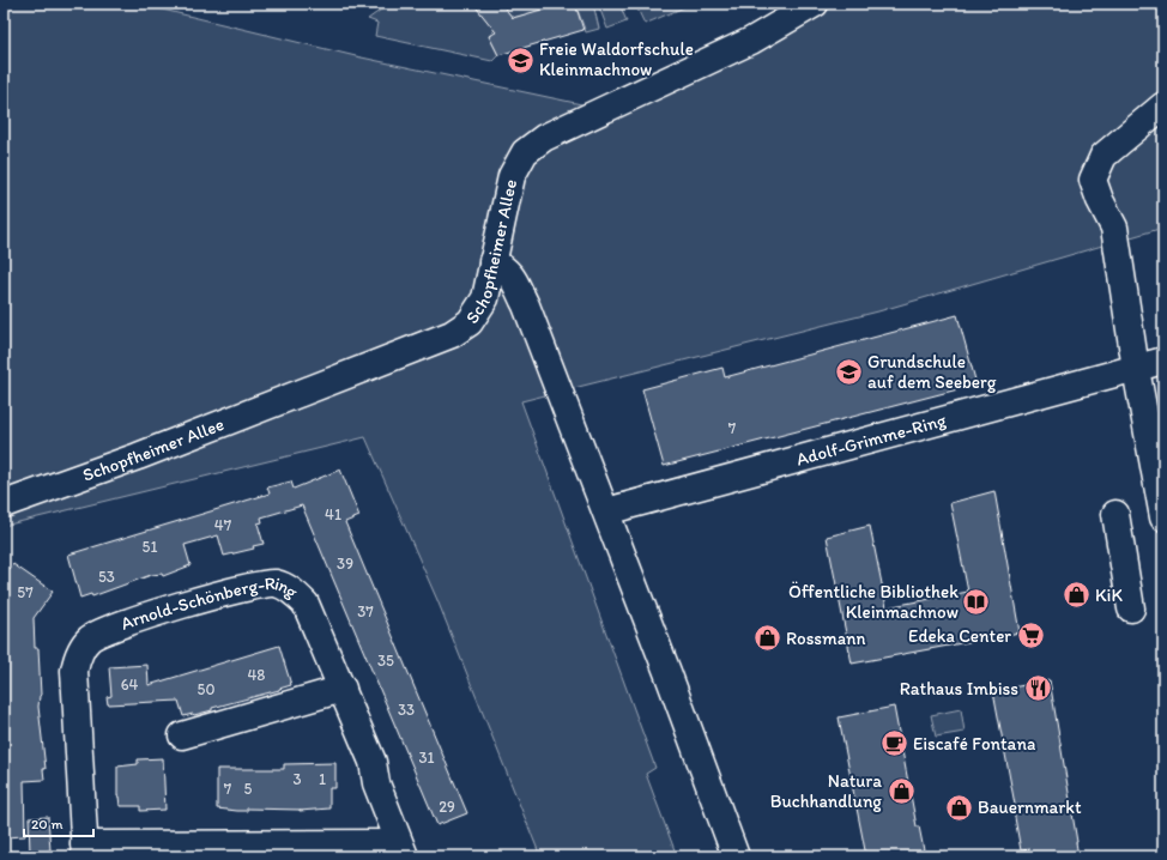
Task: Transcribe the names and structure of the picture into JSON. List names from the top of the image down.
{
  "streets": {
    "street": ["Schopfheimer Allee", "Adolf-Grimme-Ring", "Arnold-Schönberg-Ring"]
  },
  "places": {
    "school or university": ["Freie Waldorfschule Kleinmachnow", "Grundschule auf dem Seeberg"],
    "shop": [
      "KiK",
      "Rossmann",
      "Natura Buchhandlung",
      "Bauernmarkt"
    ],
    "library": ["Öffentliche Bibliothek Kleinmachnow"],
    "supermarket": ["Edeka Center"],
    "restaurant": ["Rathaus Imbiss"],
    "cafe": ["Eiscafé Fontana"]
  },
  "house_numbers": [
    "7",
    "41",
    "47",
    "51",
    "39",
    "53",
    "57",
    "37",
    "35",
    "48",
    "64",
    "50",
    "33",
    "31",
    "3",
    "1",
    "7",
    "5",
    "29"
  ],
  "scale_bar": "20 m"
}
